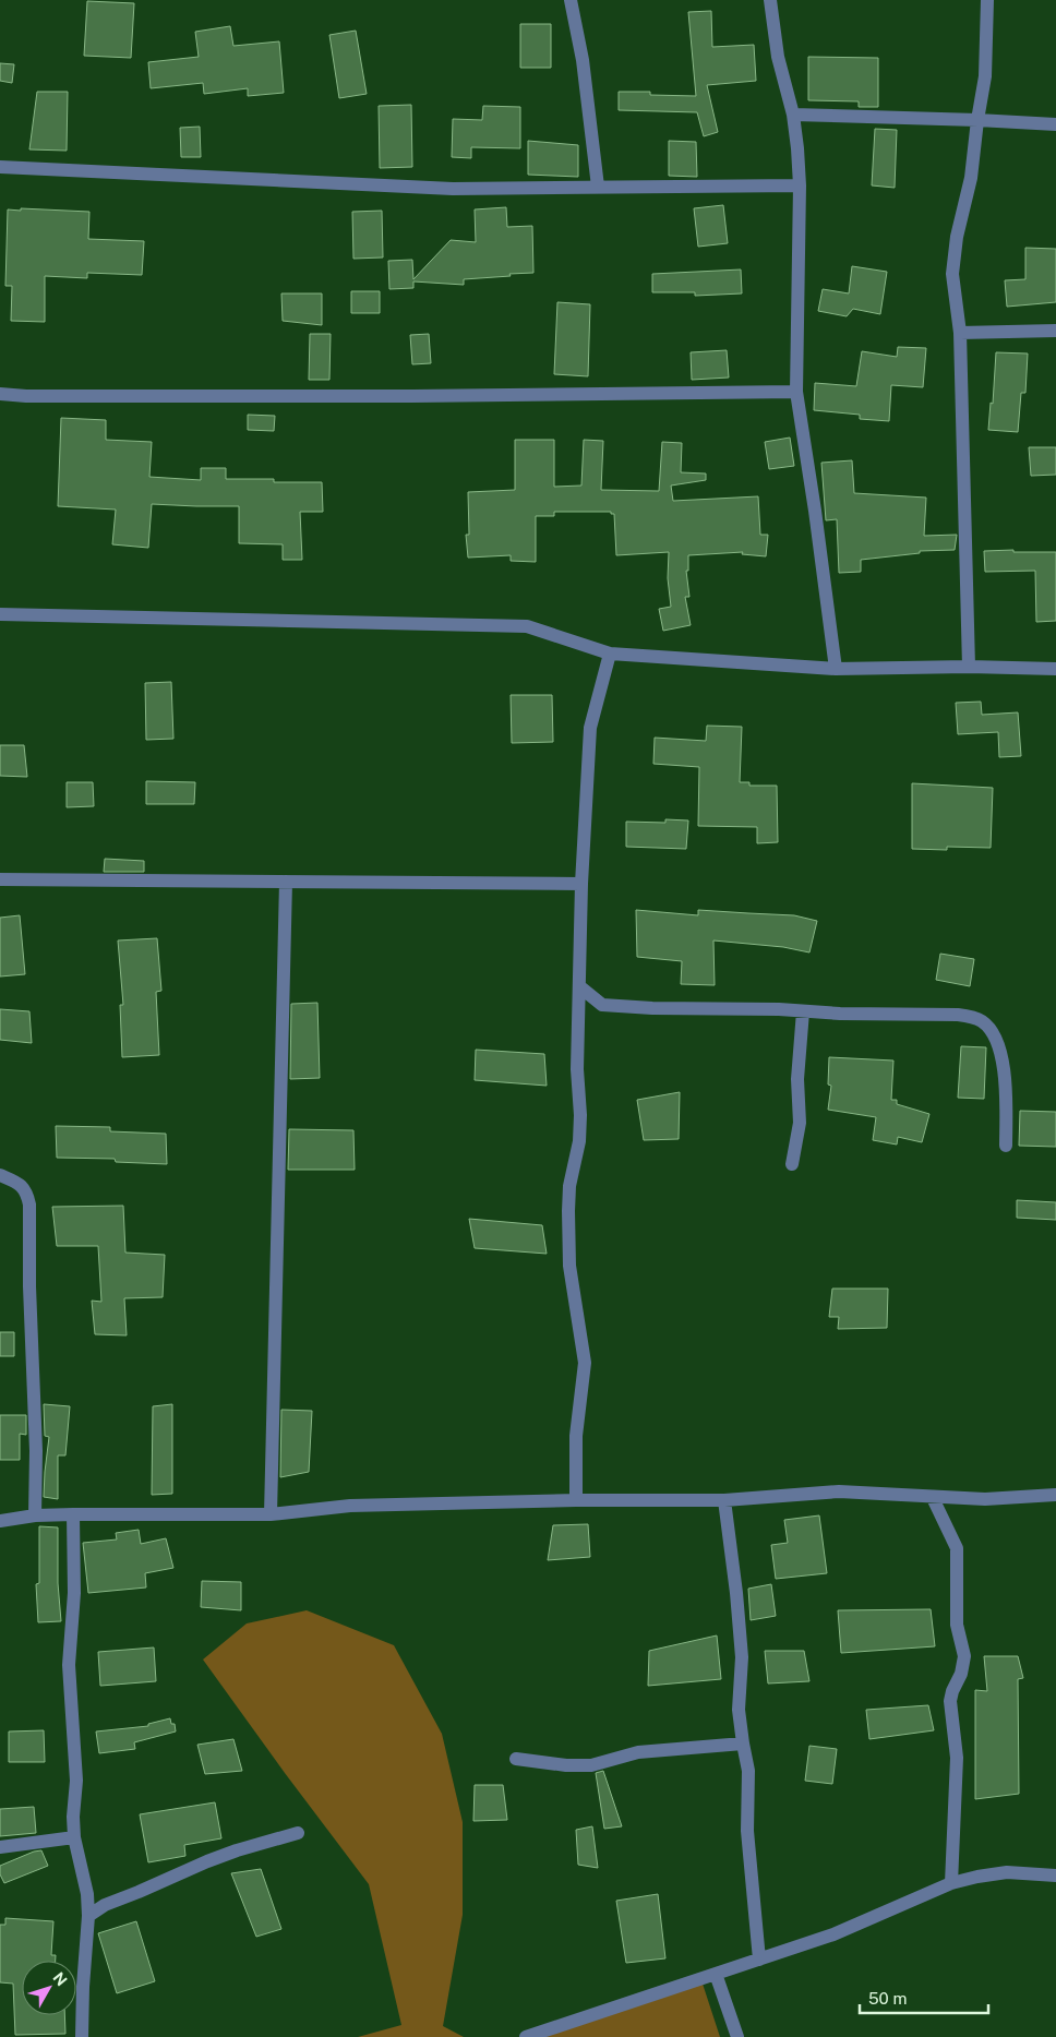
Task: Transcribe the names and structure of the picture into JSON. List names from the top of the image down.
{
  "scale_bar": "50 m",
  "north": "top right"
}
